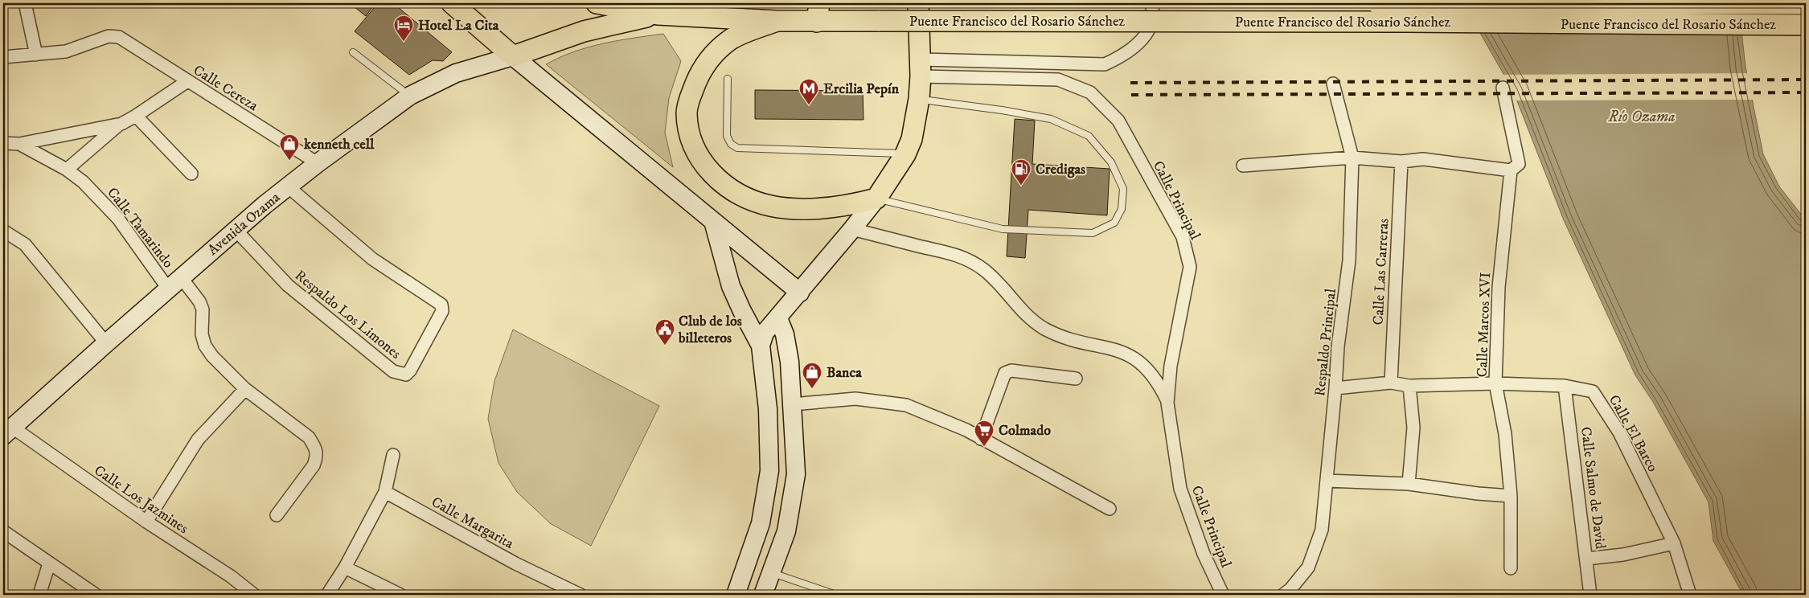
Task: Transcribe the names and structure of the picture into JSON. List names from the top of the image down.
{
  "streets": {
    "main road": ["Puente Francisco del Rosario Sánchez", "Avenida Ozama"],
    "street": [
      "Calle Cereza",
      "Calle Principal",
      "Calle Tamarindo",
      "Calle Las Carreras",
      "Respaldo Los Limones",
      "Calle Marcos XVI",
      "Respaldo Principal",
      "Calle El Barco",
      "Calle Salmo de David",
      "Calle Los Jazmines",
      "Calle Margarita"
    ]
  },
  "crossings": [
    ["Calle Cereza", "Avenida Ozama"],
    ["Avenida Ozama", "Calle Tamarindo"],
    ["Avenida Ozama", "Respaldo Los Limones"],
    ["Avenida Ozama", "Calle Los Jazmines"],
    ["Calle Las Carreras", "Calle El Barco"],
    ["Calle Marcos XVI", "Calle El Barco"],
    ["Respaldo Principal", "Calle El Barco"],
    ["Calle El Barco", "Calle Salmo de David"]
  ],
  "water": ["Río Ozama"],
  "places": {
    "hotel": ["Hotel La Cita"],
    "metro station": ["Ercilia Pepín"],
    "shop": ["kenneth cell", "Banca"],
    "fuel station": ["Credigas"],
    "public building": ["Club de los billeteros"],
    "supermarket": ["Colmado"]
  }
}
